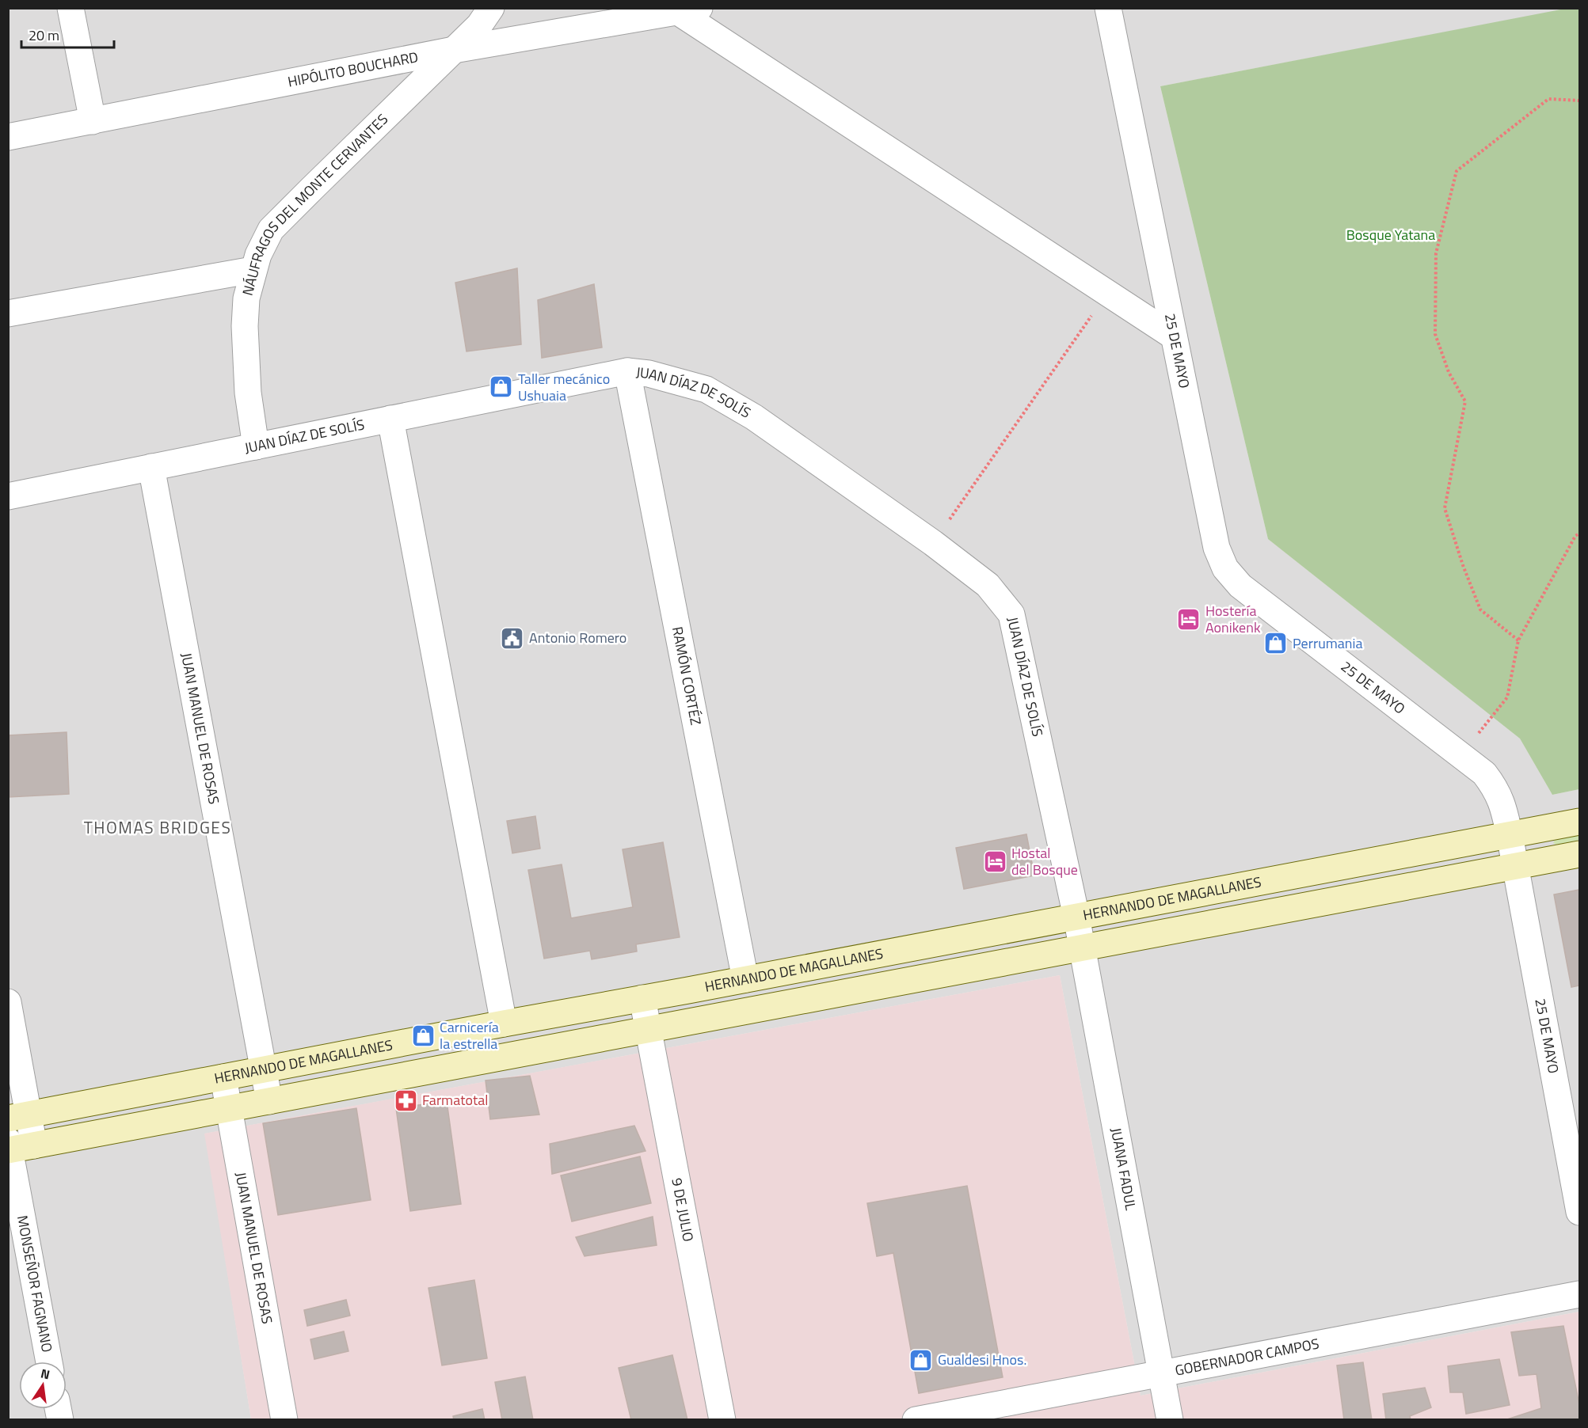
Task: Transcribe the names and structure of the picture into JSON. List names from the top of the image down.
{
  "streets": {
    "main road": ["HERNANDO DE MAGALLANES"],
    "street": [
      "HIPÓLITO BOUCHARD",
      "NÁUFRAGOS DEL MONTE CERVANTES",
      "25 DE MAYO",
      "JUAN DÍAZ DE SOLÍS",
      "RAMÓN CORTÉZ",
      "JUAN MANUEL DE ROSAS",
      "JUANA FADUL",
      "9 DE JULIO",
      "MONSEÑOR FAGNANO",
      "GOBERNADOR CAMPOS"
    ]
  },
  "crossings": [
    ["HIPÓLITO BOUCHARD", "NÁUFRAGOS DEL MONTE CERVANTES"],
    ["NÁUFRAGOS DEL MONTE CERVANTES", "JUAN DÍAZ DE SOLÍS"],
    ["25 DE MAYO", "HERNANDO DE MAGALLANES"],
    ["JUAN DÍAZ DE SOLÍS", "RAMÓN CORTÉZ"],
    ["JUAN DÍAZ DE SOLÍS", "JUAN MANUEL DE ROSAS"],
    ["JUAN DÍAZ DE SOLÍS", "HERNANDO DE MAGALLANES"],
    ["JUAN DÍAZ DE SOLÍS", "JUANA FADUL"],
    ["RAMÓN CORTÉZ", "HERNANDO DE MAGALLANES"],
    ["JUAN MANUEL DE ROSAS", "HERNANDO DE MAGALLANES"],
    ["HERNANDO DE MAGALLANES", "JUANA FADUL"],
    ["HERNANDO DE MAGALLANES", "9 DE JULIO"],
    ["HERNANDO DE MAGALLANES", "MONSEÑOR FAGNANO"],
    ["JUANA FADUL", "GOBERNADOR CAMPOS"]
  ],
  "districts": ["THOMAS BRIDGES"],
  "parks": ["Bosque Yatana"],
  "places": {
    "shop": [
      "Taller mecánico Ushuaia",
      "Perrumania",
      "Carnicería la estrella",
      "Gualdesi Hnos."
    ],
    "hotel": ["Hostería Aonikenk", "Hostal del Bosque"],
    "public building": ["Antonio Romero"],
    "pharmacy": ["Farmatotal"]
  },
  "scale_bar": "20 m",
  "north": "top"
}
